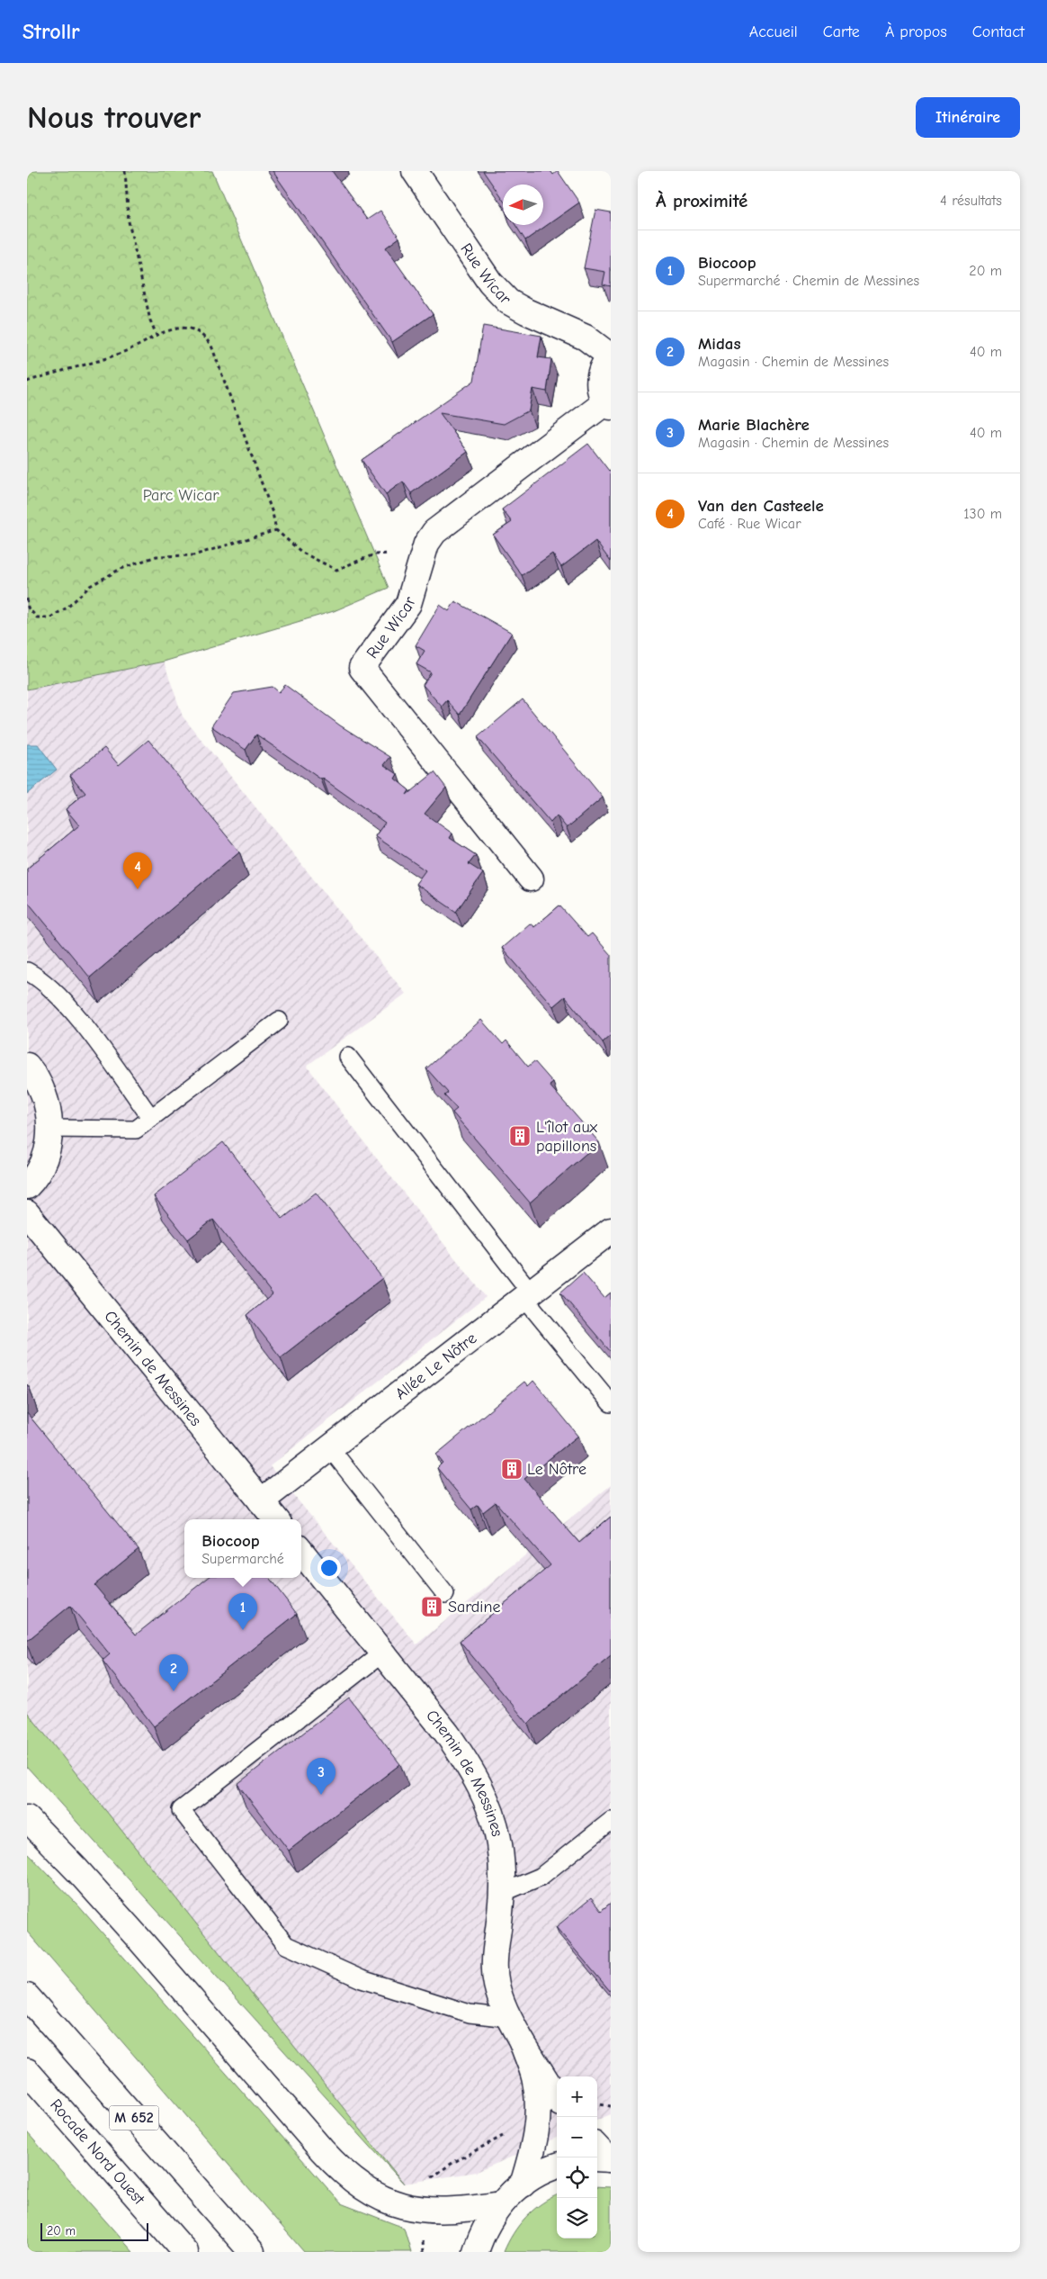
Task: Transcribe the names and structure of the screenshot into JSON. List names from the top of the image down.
{
  "streets": {
    "main road": [
      "Rue Wicar",
      "Allée Le Nôtre",
      "Chemin de Messines",
      "M 652",
      "Rocade Nord Ouest"
    ]
  },
  "crossings": [
    ["Allée Le Nôtre", "Chemin de Messines"]
  ],
  "parks": ["Parc Wicar"],
  "places": {
    "building": ["L'îlot aux papillons", "Le Nôtre", "Sardine"]
  },
  "scale_bar": "20 m",
  "north": "left",
  "page": {
    "header": "Strollr",
    "nav": [
      "Accueil",
      "Carte",
      "À propos",
      "Contact"
    ],
    "buttons": "Itinéraire",
    "title": "Nous trouver",
    "heading": ["À proximité", "4 résultats"],
    "list": [
      {
        "mark": "1",
        "name": "Biocoop",
        "note": "Supermarché · Chemin de Messines",
        "value": "20 m"
      },
      {
        "mark": "2",
        "name": "Midas",
        "note": "Magasin · Chemin de Messines",
        "value": "40 m"
      },
      {
        "mark": "3",
        "name": "Marie Blachère",
        "note": "Magasin · Chemin de Messines",
        "value": "40 m"
      },
      {
        "mark": "4",
        "name": "Van den Casteele",
        "note": "Café · Rue Wicar",
        "value": "130 m"
      }
    ],
    "pins": [
      "4",
      "1",
      "2",
      "3"
    ],
    "popup": ["Biocoop", "Supermarché"],
    "map_buttons": ["+", "−"],
    "scale": "20 m"
  }
}
